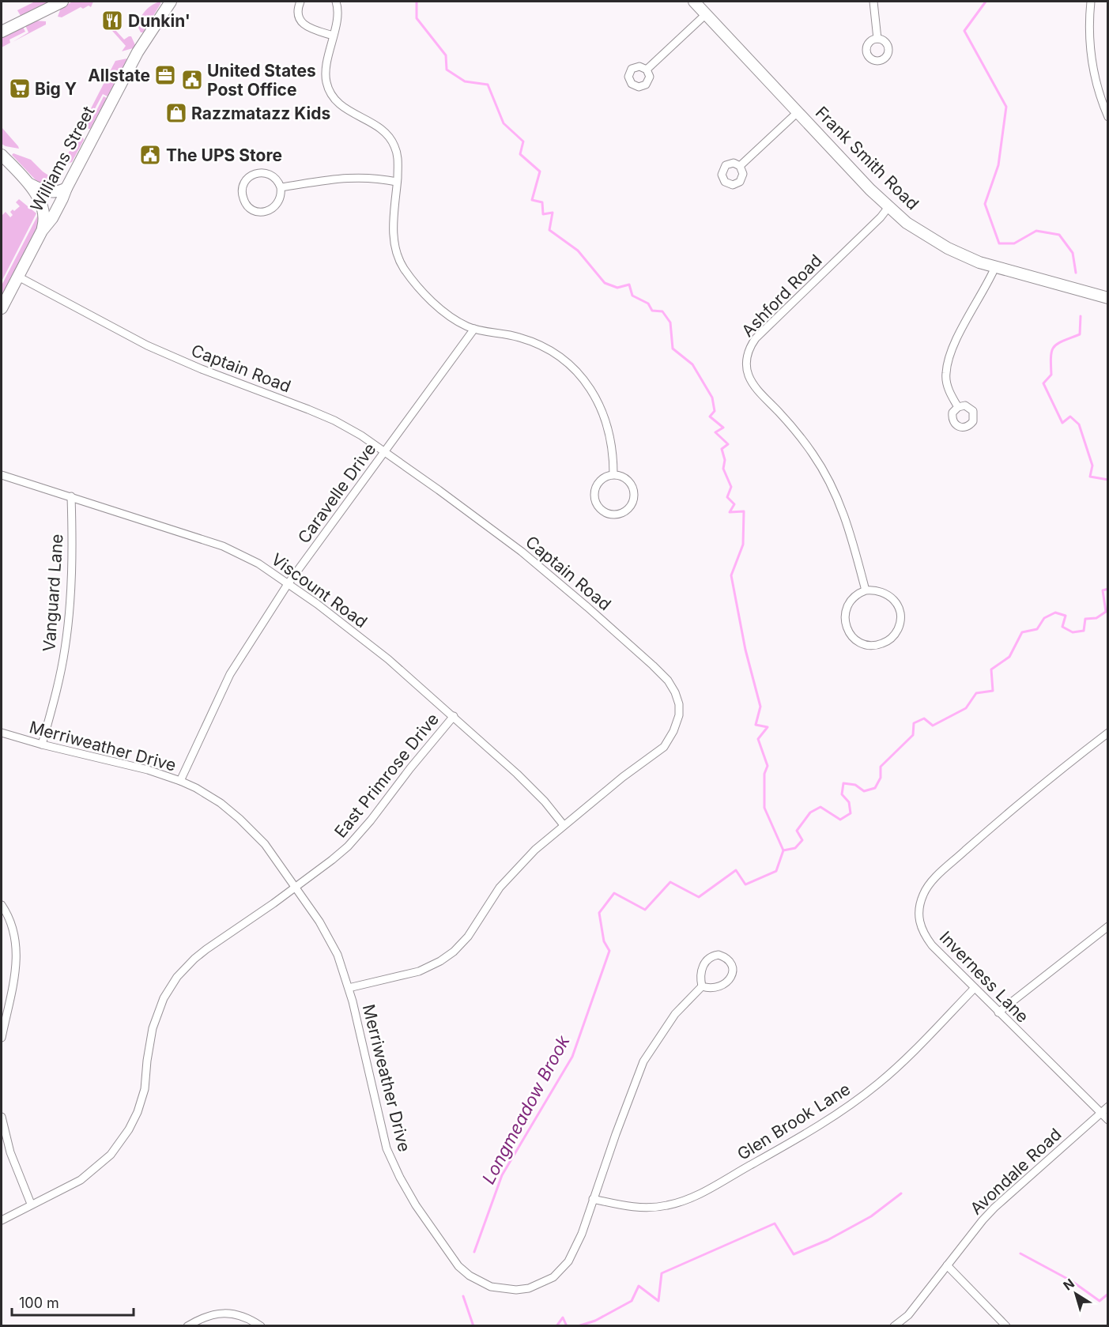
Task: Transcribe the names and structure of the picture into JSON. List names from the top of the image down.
{
  "streets": {
    "main road": ["Frank Smith Road", "Williams Street"],
    "street": [
      "Ashford Road",
      "Captain Road",
      "Caravelle Drive",
      "Viscount Road",
      "Vanguard Lane",
      "Merriweather Drive",
      "East Primrose Drive",
      "Inverness Lane",
      "Glen Brook Lane",
      "Avondale Road"
    ]
  },
  "crossings": [
    ["Frank Smith Road", "Ashford Road"],
    ["Williams Street", "Captain Road"],
    ["Captain Road", "Caravelle Drive"],
    ["Captain Road", "Viscount Road"],
    ["Captain Road", "Merriweather Drive"],
    ["Caravelle Drive", "Viscount Road"],
    ["Caravelle Drive", "Merriweather Drive"],
    ["Viscount Road", "Vanguard Lane"],
    ["Viscount Road", "East Primrose Drive"],
    ["Vanguard Lane", "Merriweather Drive"],
    ["Merriweather Drive", "East Primrose Drive"],
    ["Merriweather Drive", "Glen Brook Lane"],
    ["Inverness Lane", "Glen Brook Lane"],
    ["Inverness Lane", "Avondale Road"]
  ],
  "water": ["Longmeadow Brook"],
  "places": {
    "restaurant": ["Dunkin'"],
    "office": ["Allstate"],
    "public building": ["United States Post Office", "The UPS Store"],
    "supermarket": ["Big Y"],
    "shop": ["Razzmatazz Kids"]
  },
  "scale_bar": "100 m",
  "north": "top left"
}
